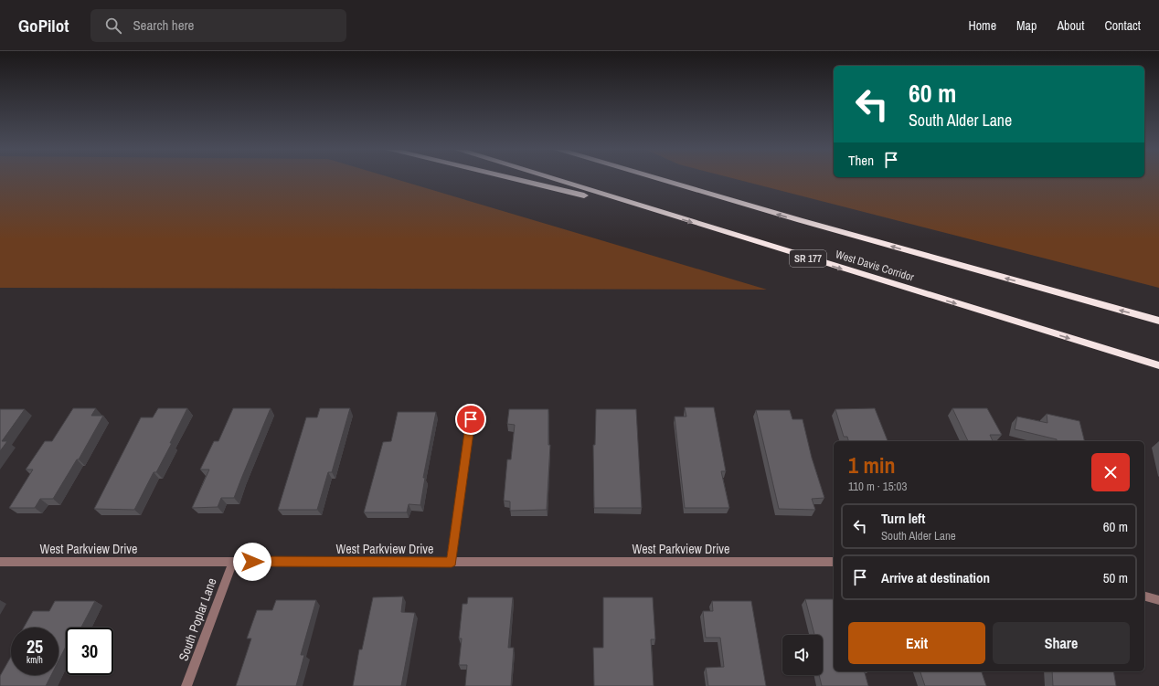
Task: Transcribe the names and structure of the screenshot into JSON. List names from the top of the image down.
{
  "streets": {
    "highway": ["SR 177", "West Davis Corridor"],
    "street": ["West Parkview Drive", "South Poplar Lane"]
  },
  "crossings": [
    ["West Parkview Drive", "South Poplar Lane"]
  ],
  "page": {
    "header": "GoPilot",
    "search": "Search here",
    "nav": [
      "Home",
      "Map",
      "About",
      "Contact"
    ],
    "turn": ["60 m", "South Alder Lane"],
    "then": "Then",
    "heading": ["1 min", "110 m · 15:03"],
    "list": [
      {
        "name": "Turn left",
        "note": "South Alder Lane",
        "value": "60 m"
      },
      {
        "name": "Arrive at destination",
        "value": "50 m"
      }
    ],
    "buttons": ["Exit", "Share"],
    "speed": "25 km/h",
    "limit": "30"
  }
}
